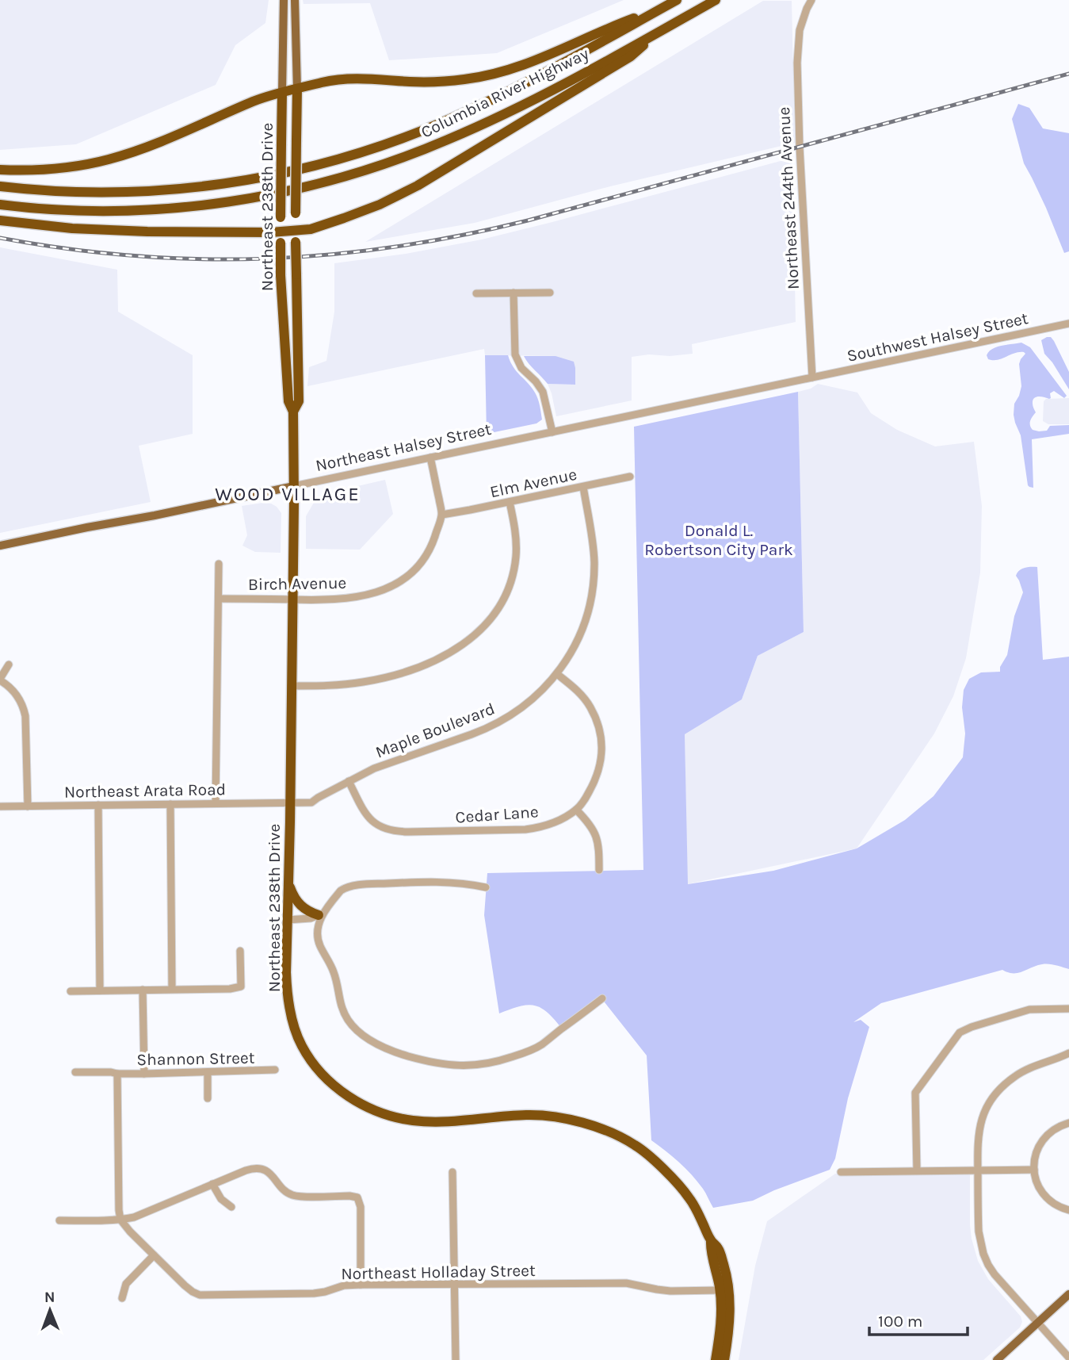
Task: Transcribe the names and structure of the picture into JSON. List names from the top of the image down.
{
  "streets": {
    "highway": ["Columbia River Highway", "Northeast 238th Drive"],
    "main road": ["Northeast Halsey Street"],
    "street": [
      "Northeast 244th Avenue",
      "Southwest Halsey Street",
      "Elm Avenue",
      "Birch Avenue",
      "Maple Boulevard",
      "Northeast Arata Road",
      "Cedar Lane",
      "Shannon Street",
      "Northeast Holladay Street"
    ]
  },
  "crossings": [
    ["Northeast 244th Avenue", "Southwest Halsey Street"],
    ["Northeast 244th Avenue", "Northeast Halsey Street"],
    ["Northeast 238th Drive", "Northeast Halsey Street"],
    ["Northeast 238th Drive", "Birch Avenue"],
    ["Northeast 238th Drive", "Maple Boulevard"],
    ["Northeast 238th Drive", "Northeast Arata Road"],
    ["Northeast 238th Drive", "Northeast Holladay Street"],
    ["Southwest Halsey Street", "Northeast Halsey Street"],
    ["Elm Avenue", "Birch Avenue"],
    ["Elm Avenue", "Maple Boulevard"],
    ["Maple Boulevard", "Northeast Arata Road"],
    ["Maple Boulevard", "Cedar Lane"]
  ],
  "districts": ["WOOD VILLAGE"],
  "parks": ["Donald L. Robertson City Park"],
  "scale_bar": "100 m",
  "north": "top"
}
